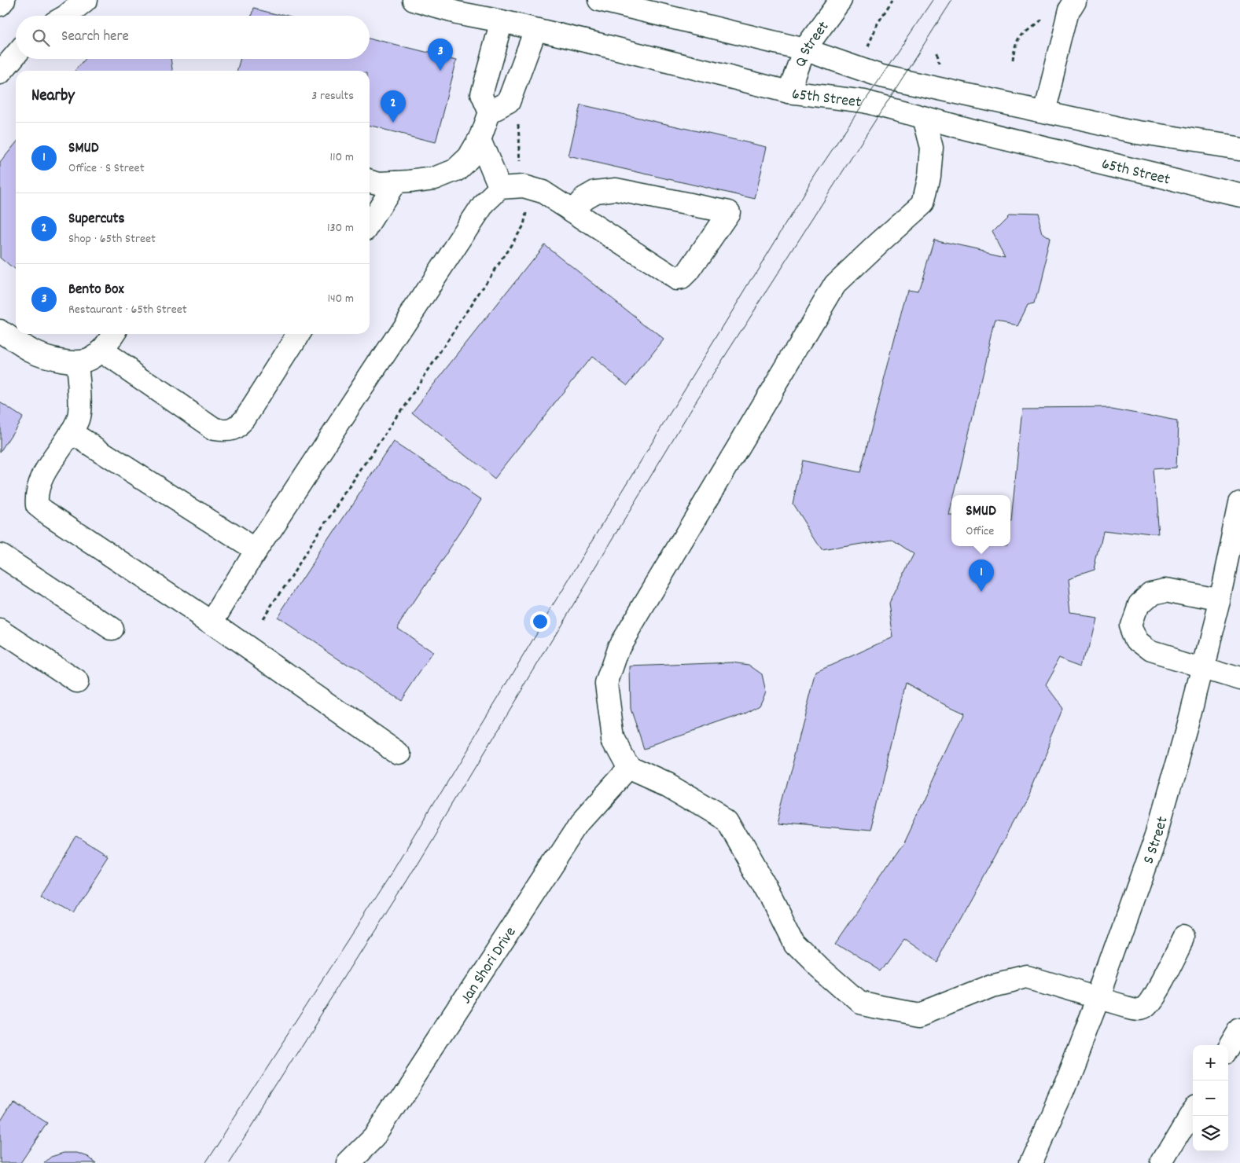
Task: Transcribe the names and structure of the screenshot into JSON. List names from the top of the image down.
{
  "streets": {
    "main road": [
      "Q Street",
      "65th Street",
      "S Street",
      "Jan Shori Drive"
    ]
  },
  "crossings": [
    ["Q Street", "65th Street"]
  ],
  "page": {
    "search": "Search here",
    "pins": ["3", "2", "1"],
    "heading": ["Nearby", "3 results"],
    "list": [
      {
        "mark": "1",
        "name": "SMUD",
        "note": "Office · S Street",
        "value": "110 m"
      },
      {
        "mark": "2",
        "name": "Supercuts",
        "note": "Shop · 65th Street",
        "value": "130 m"
      },
      {
        "mark": "3",
        "name": "Bento Box",
        "note": "Restaurant · 65th Street",
        "value": "140 m"
      }
    ],
    "popup": ["SMUD", "Office"],
    "map_buttons": ["+", "−"]
  }
}
